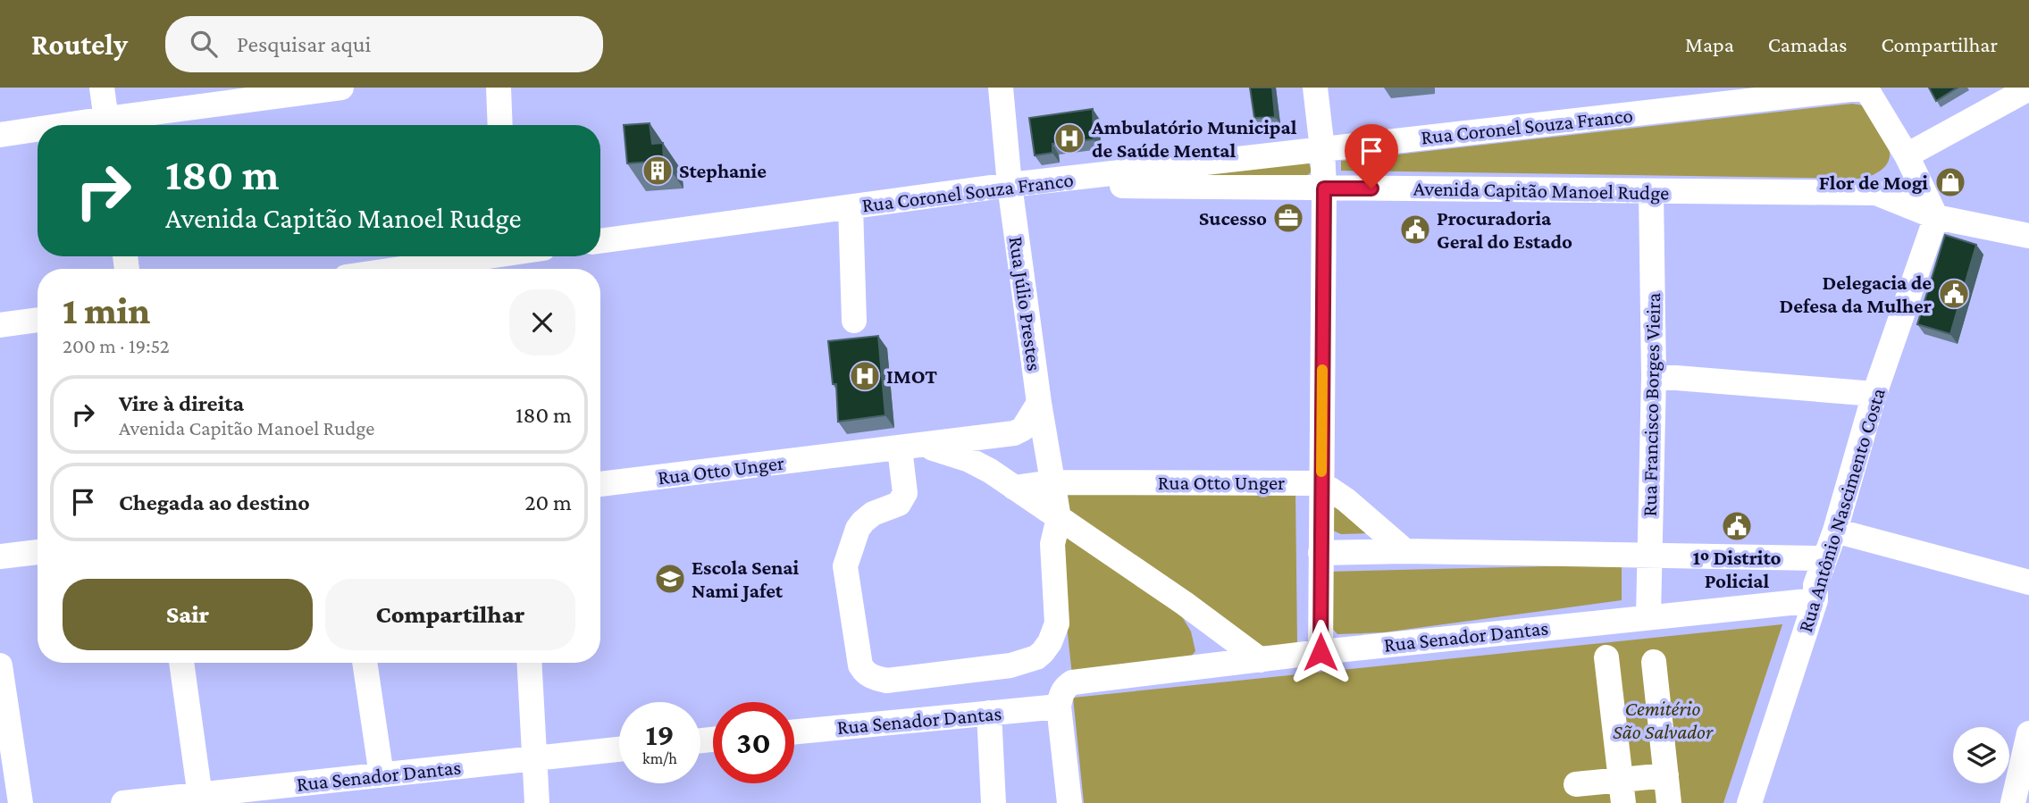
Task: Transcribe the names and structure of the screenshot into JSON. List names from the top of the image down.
{
  "streets": {
    "street": [
      "Rua Coronel Souza Franco",
      "Avenida Capitão Manoel Rudge",
      "Rua Júlio Prestes",
      "Rua Francisco Borges Vieira",
      "Rua Otto Unger",
      "Rua Antônio Nascimento Costa",
      "Rua Senador Dantas"
    ]
  },
  "crossings": [
    ["Rua Coronel Souza Franco", "Avenida Capitão Manoel Rudge"],
    ["Rua Coronel Souza Franco", "Rua Júlio Prestes"],
    ["Avenida Capitão Manoel Rudge", "Rua Júlio Prestes"],
    ["Avenida Capitão Manoel Rudge", "Rua Francisco Borges Vieira"],
    ["Avenida Capitão Manoel Rudge", "Rua Antônio Nascimento Costa"],
    ["Rua Júlio Prestes", "Rua Otto Unger"],
    ["Rua Francisco Borges Vieira", "Rua Senador Dantas"],
    ["Rua Otto Unger", "Rua Senador Dantas"],
    ["Rua Antônio Nascimento Costa", "Rua Senador Dantas"]
  ],
  "parks": ["Cemitério São Salvador"],
  "places": {
    "hospital": ["Ambulatório Municipal de Saúde Mental", "IMOT"],
    "building": ["Stephanie"],
    "shop": ["Flor de Mogi"],
    "office": ["Sucesso"],
    "public building": ["Procuradoria Geral do Estado", "Delegacia de Defesa da Mulher", "1º Distrito Policial"],
    "school or university": ["Escola Senai Nami Jafet"]
  },
  "page": {
    "header": "Routely",
    "search": "Pesquisar aqui",
    "nav": ["Mapa", "Camadas", "Compartilhar"],
    "turn": ["180 m", "Avenida Capitão Manoel Rudge"],
    "heading": ["1 min", "200 m · 19:52"],
    "list": [
      {
        "name": "Vire à direita",
        "note": "Avenida Capitão Manoel Rudge",
        "value": "180 m"
      },
      {
        "name": "Chegada ao destino",
        "value": "20 m"
      }
    ],
    "buttons": ["Sair", "Compartilhar"],
    "speed": "19 km/h",
    "limit": "30"
  }
}
